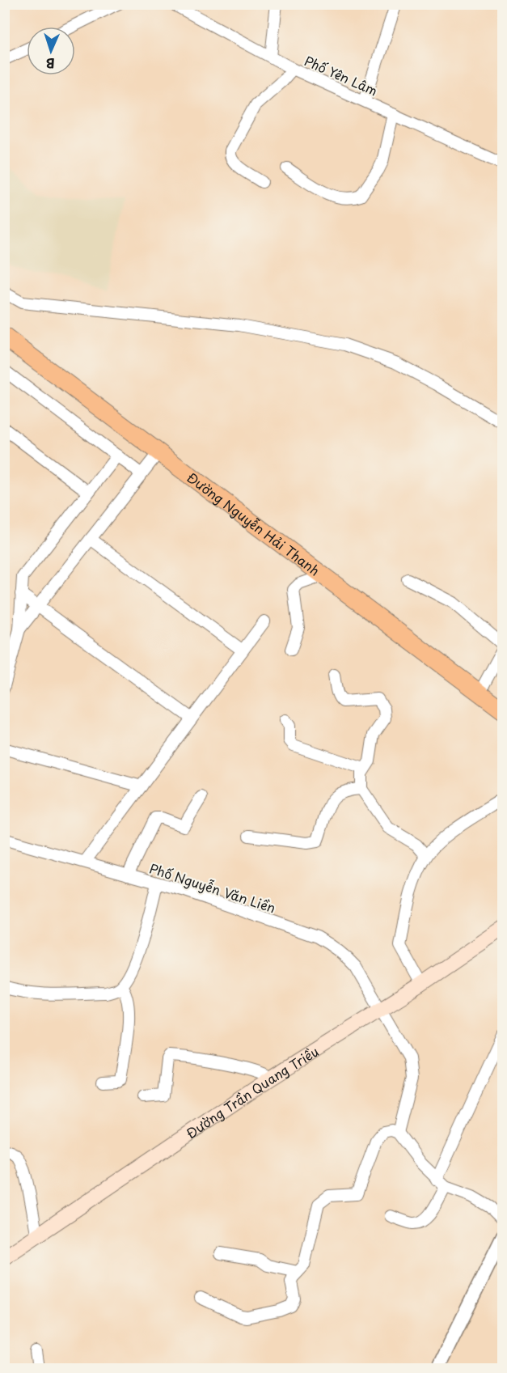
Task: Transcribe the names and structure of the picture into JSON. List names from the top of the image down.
{
  "streets": {
    "highway": ["Đường Nguyễn Hải Thanh"],
    "main road": ["Đường Trần Quang Triều"],
    "street": ["Phố Yên Lâm", "Phố Nguyễn Văn Liền"]
  },
  "crossings": [
    ["Phố Nguyễn Văn Liền", "Đường Trần Quang Triều"]
  ],
  "north": "bottom"
}
